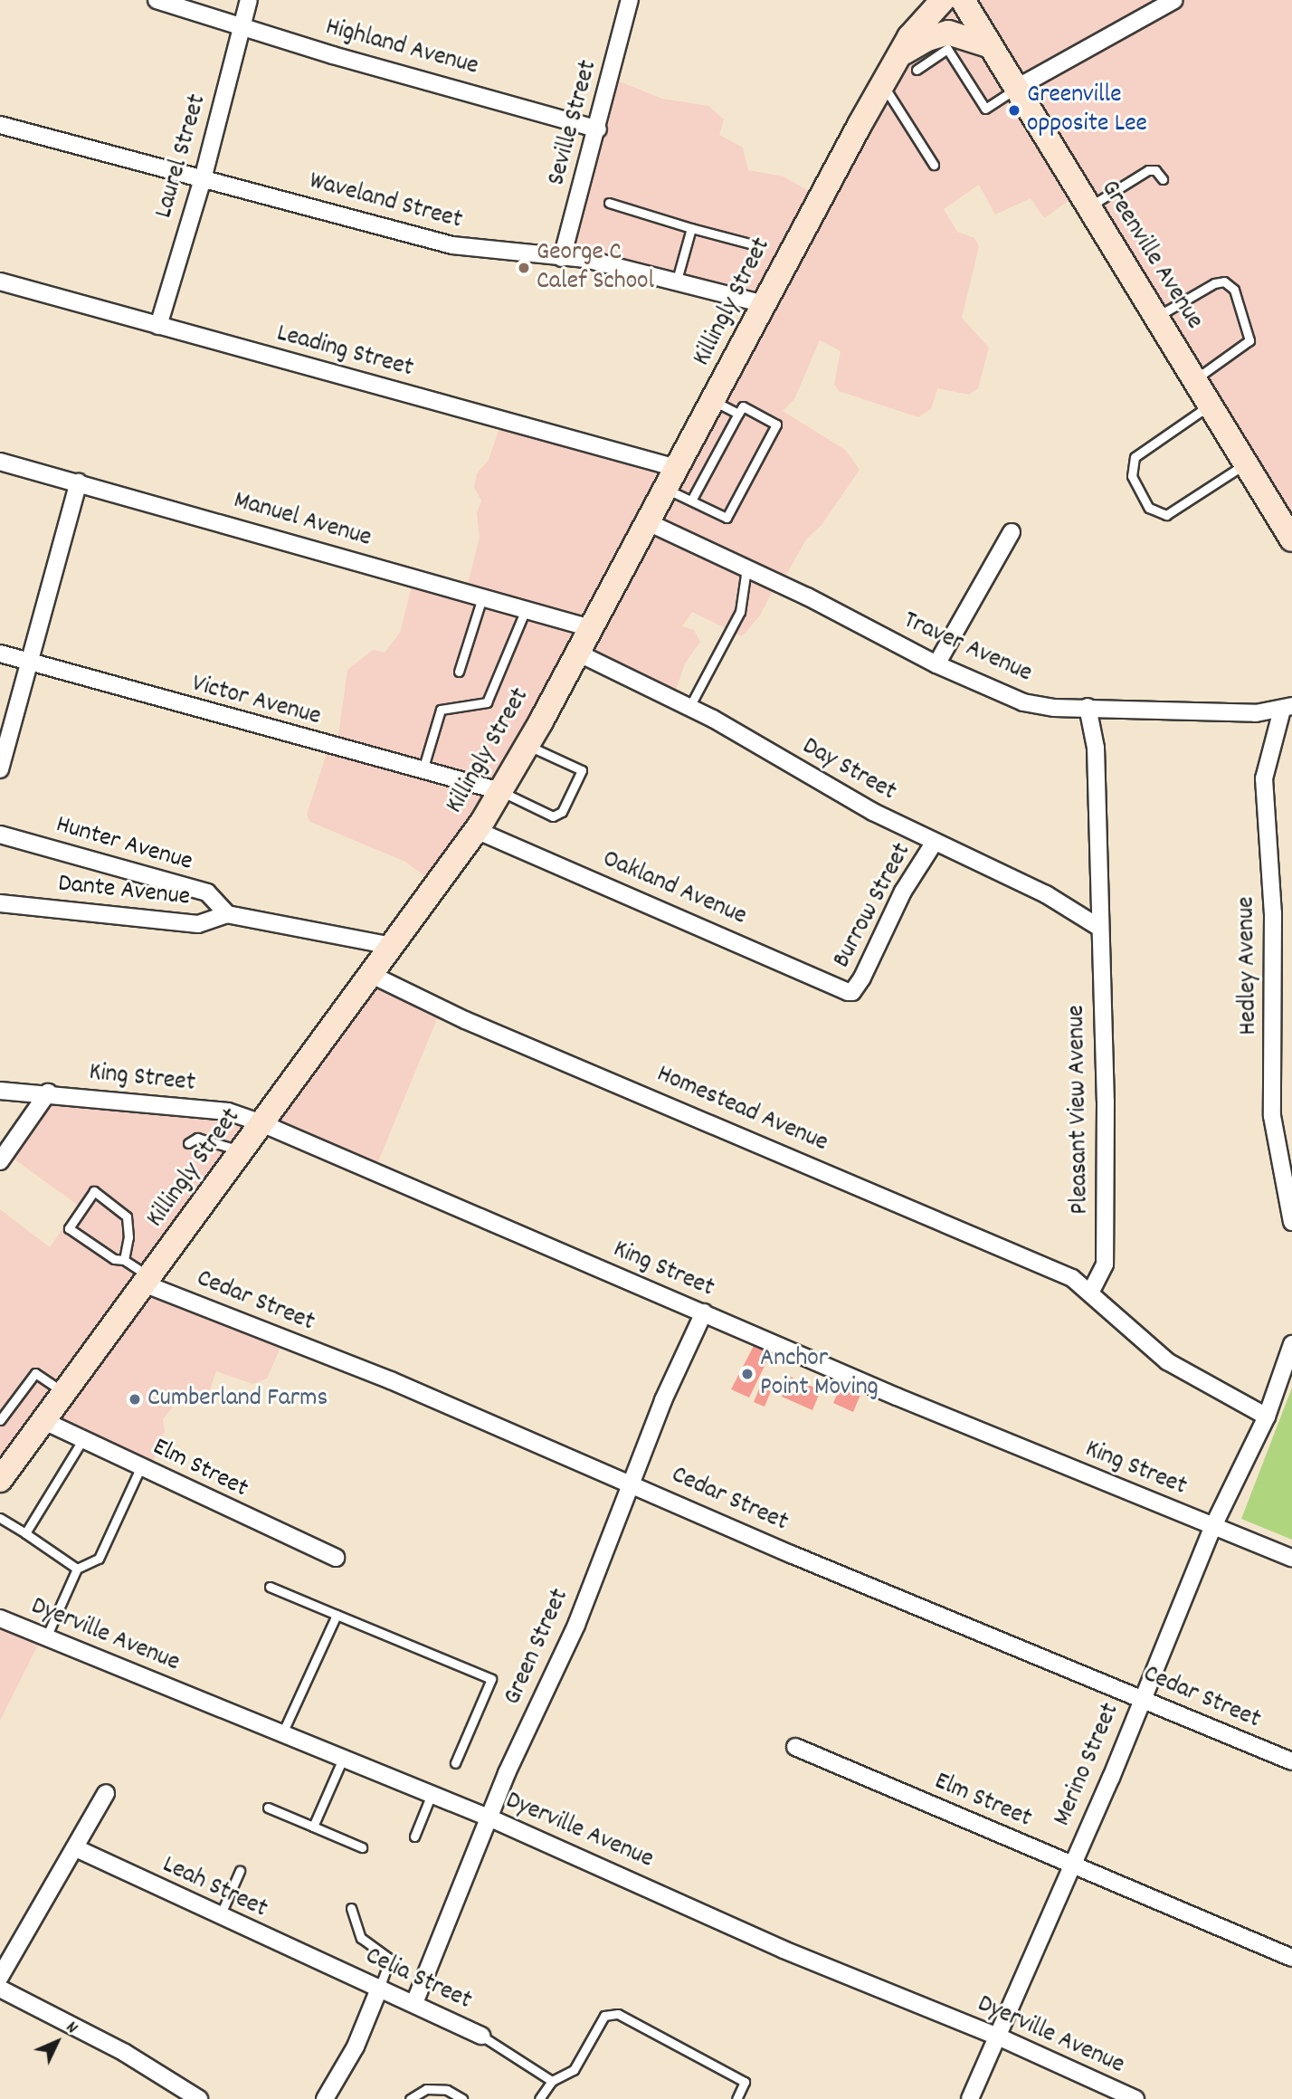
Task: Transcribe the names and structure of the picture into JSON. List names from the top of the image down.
{
  "streets": {
    "main road": ["Greenville Avenue", "Killingly Street"],
    "street": [
      "Highland Avenue",
      "Seville Street",
      "Laurel Street",
      "Waveland Street",
      "Leading Street",
      "Manuel Avenue",
      "Traver Avenue",
      "Victor Avenue",
      "Day Street",
      "Hunter Avenue",
      "Oakland Avenue",
      "Dante Avenue",
      "Burrow Street",
      "Hedley Avenue",
      "King Street",
      "Homestead Avenue",
      "Pleasant View Avenue",
      "Cedar Street",
      "Elm Street",
      "Dyerville Avenue",
      "Green Street",
      "Merino Street",
      "Leah Street",
      "Celia Street"
    ]
  },
  "crossings": [
    ["Highland Avenue", "Seville Street"],
    ["Highland Avenue", "Laurel Street"],
    ["Seville Street", "Waveland Street"],
    ["Laurel Street", "Waveland Street"],
    ["Laurel Street", "Leading Street"],
    ["Waveland Street", "Killingly Street"],
    ["Killingly Street", "Leading Street"],
    ["Killingly Street", "Manuel Avenue"],
    ["Killingly Street", "Traver Avenue"],
    ["Killingly Street", "Victor Avenue"],
    ["Killingly Street", "Day Street"],
    ["Killingly Street", "Oakland Avenue"],
    ["Killingly Street", "Dante Avenue"],
    ["Killingly Street", "King Street"],
    ["Killingly Street", "Homestead Avenue"],
    ["Killingly Street", "Cedar Street"],
    ["Killingly Street", "Elm Street"],
    ["Traver Avenue", "Hedley Avenue"],
    ["Traver Avenue", "Pleasant View Avenue"],
    ["Day Street", "Burrow Street"],
    ["Day Street", "Pleasant View Avenue"],
    ["Hunter Avenue", "Dante Avenue"],
    ["Oakland Avenue", "Burrow Street"],
    ["King Street", "Green Street"],
    ["King Street", "Merino Street"],
    ["Homestead Avenue", "Pleasant View Avenue"],
    ["Cedar Street", "Green Street"],
    ["Cedar Street", "Merino Street"],
    ["Elm Street", "Merino Street"],
    ["Dyerville Avenue", "Green Street"],
    ["Dyerville Avenue", "Merino Street"],
    ["Green Street", "Celia Street"],
    ["Leah Street", "Celia Street"]
  ],
  "places": [
    "Greenville opposite Lee",
    "George C Calef School",
    "Anchor Point Moving",
    "Cumberland Farms"
  ],
  "north": "top right"
}
